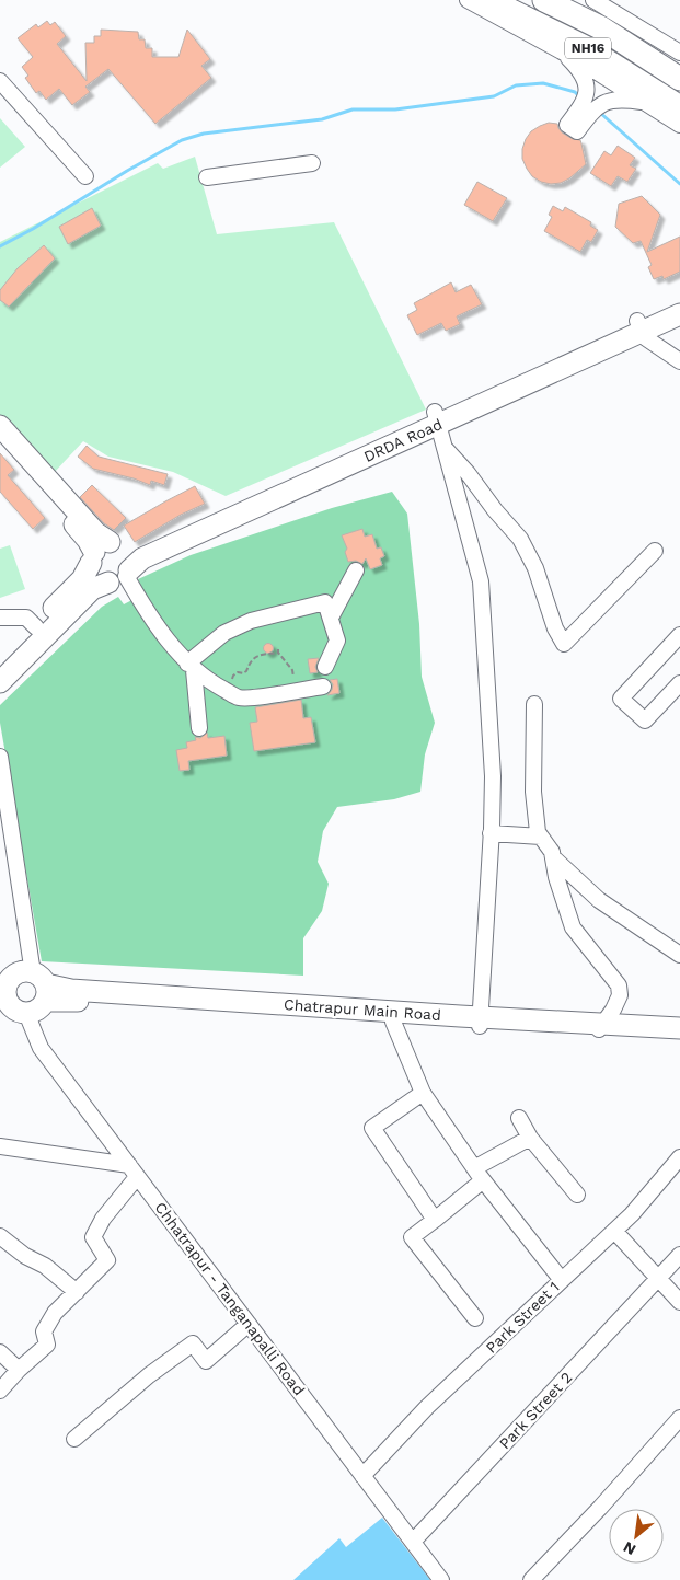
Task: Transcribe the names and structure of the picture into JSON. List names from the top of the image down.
{
  "streets": {
    "highway": ["NH16"],
    "main road": ["DRDA Road", "Chatrapur Main Road"],
    "street": ["Chhatrapur - Tanganapalli Road", "Park Street 1", "Park Street 2"]
  },
  "crossings": [
    ["Chatrapur Main Road", "Chhatrapur - Tanganapalli Road"],
    ["Chhatrapur - Tanganapalli Road", "Park Street 1"],
    ["Chhatrapur - Tanganapalli Road", "Park Street 2"]
  ],
  "north": "bottom left"
}
